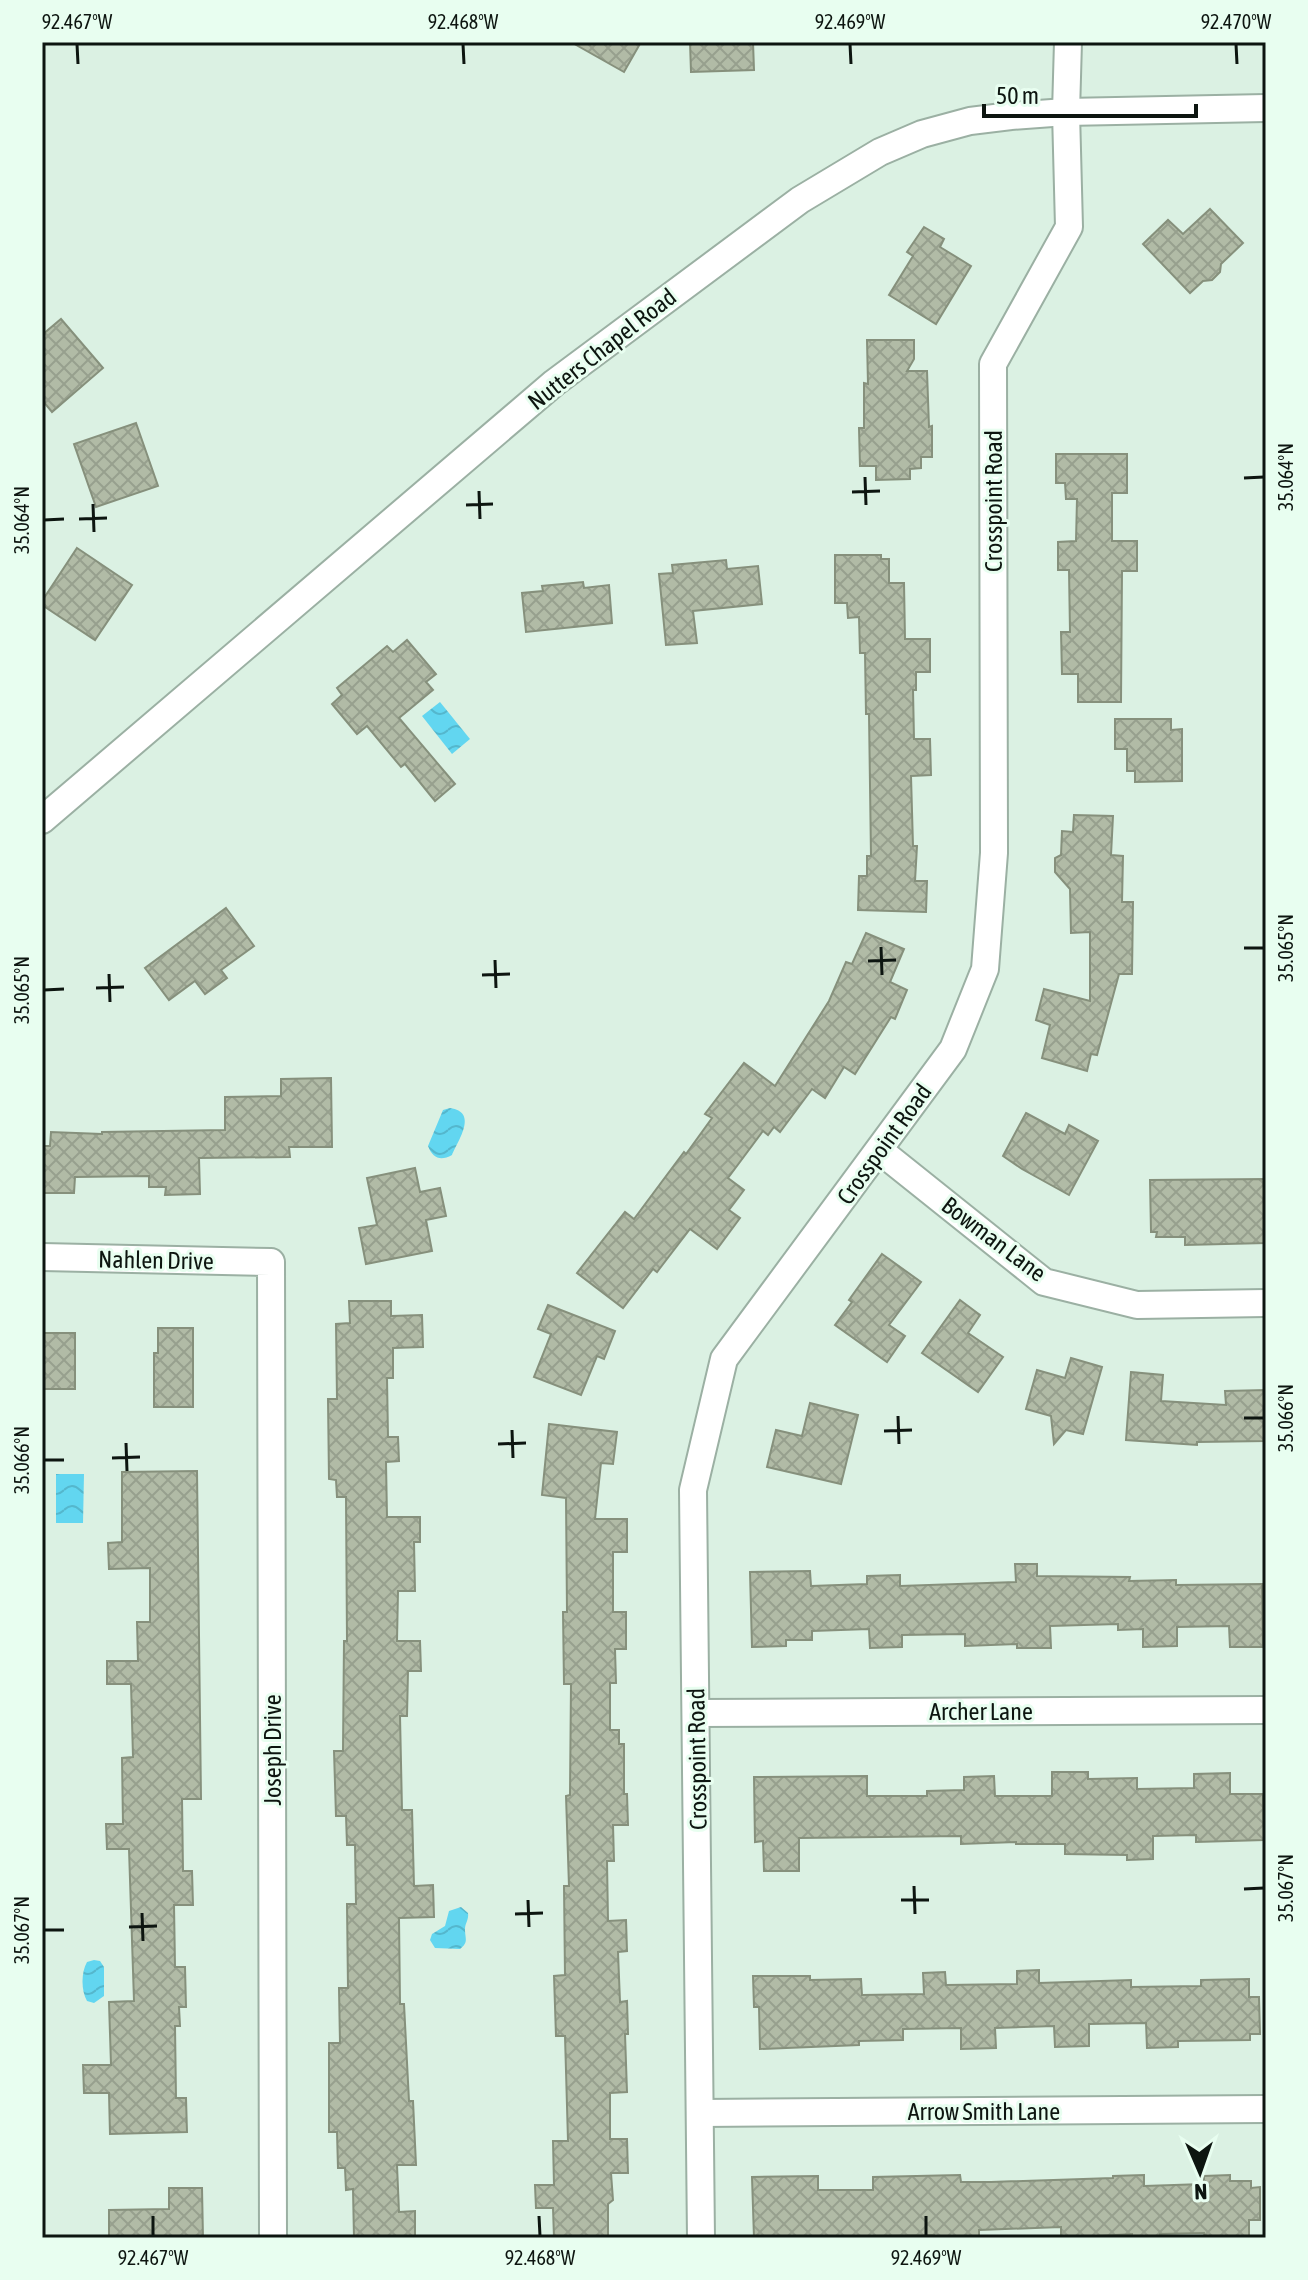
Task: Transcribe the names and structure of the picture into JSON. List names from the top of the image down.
{
  "streets": {
    "street": [
      "Nutters Chapel Road",
      "Crosspoint Road",
      "Bowman Lane",
      "Nahlen Drive",
      "Archer Lane",
      "Joseph Drive",
      "Arrow Smith Lane"
    ]
  },
  "crossings": [
    ["Nutters Chapel Road", "Crosspoint Road"],
    ["Crosspoint Road", "Bowman Lane"],
    ["Crosspoint Road", "Archer Lane"],
    ["Crosspoint Road", "Arrow Smith Lane"],
    ["Nahlen Drive", "Joseph Drive"]
  ],
  "scale_bar": "50 m",
  "north": "bottom",
  "coordinates": [
    "92.467°W",
    "92.468°W",
    "92.469°W",
    "92.470°W",
    "35.064°N",
    "35.065°N",
    "35.066°N",
    "35.067°N"
  ]
}
